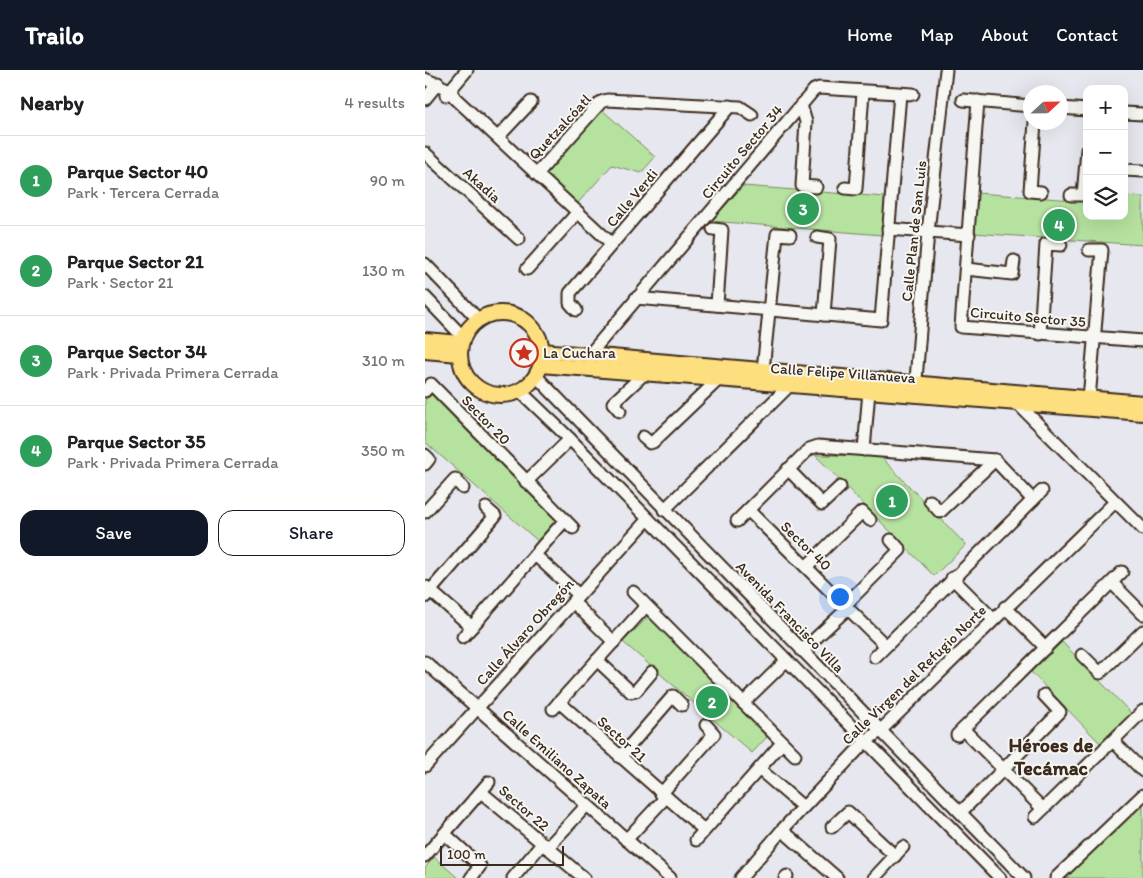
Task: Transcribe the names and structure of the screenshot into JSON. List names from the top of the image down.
{
  "streets": {
    "main road": ["Calle Felipe Villanueva"],
    "street": [
      "Quetzalcóatl",
      "Circuito Sector 34",
      "Akadia",
      "Calle Verdi",
      "Calle Plan de San Luis",
      "Circuito Sector 35",
      "Sector 20",
      "Sector 40",
      "Avenida Francisco Villa",
      "Calle Álvaro Obregón",
      "Calle Virgen del Refugio Norte",
      "Sector 21",
      "Calle Emiliano Zapata",
      "Sector 22"
    ]
  },
  "crossings": [
    ["Quetzalcóatl", "Calle Verdi"],
    ["Circuito Sector 34", "Calle Felipe Villanueva"],
    ["Calle Plan de San Luis", "Calle Felipe Villanueva"],
    ["Circuito Sector 35", "Calle Felipe Villanueva"],
    ["Calle Felipe Villanueva", "Avenida Francisco Villa"],
    ["Avenida Francisco Villa", "Calle Virgen del Refugio Norte"],
    ["Calle Álvaro Obregón", "Calle Emiliano Zapata"],
    ["Calle Emiliano Zapata", "Sector 22"]
  ],
  "districts": ["Héroes de Tecámac"],
  "places": {
    "place": ["La Cuchara"]
  },
  "scale_bar": "100 m",
  "north": "right",
  "page": {
    "header": "Trailo",
    "nav": [
      "Home",
      "Map",
      "About",
      "Contact"
    ],
    "heading": ["Nearby", "4 results"],
    "map_buttons": ["+", "−"],
    "list": [
      {
        "mark": "1",
        "name": "Parque Sector 40",
        "note": "Park · Tercera Cerrada",
        "value": "90 m"
      },
      {
        "mark": "2",
        "name": "Parque Sector 21",
        "note": "Park · Sector 21",
        "value": "130 m"
      },
      {
        "mark": "3",
        "name": "Parque Sector 34",
        "note": "Park · Privada Primera Cerrada",
        "value": "310 m"
      },
      {
        "mark": "4",
        "name": "Parque Sector 35",
        "note": "Park · Privada Primera Cerrada",
        "value": "350 m"
      }
    ],
    "pins": [
      "3",
      "4",
      "1",
      "2"
    ],
    "buttons": ["Save", "Share"],
    "scale": "100 m"
  }
}
